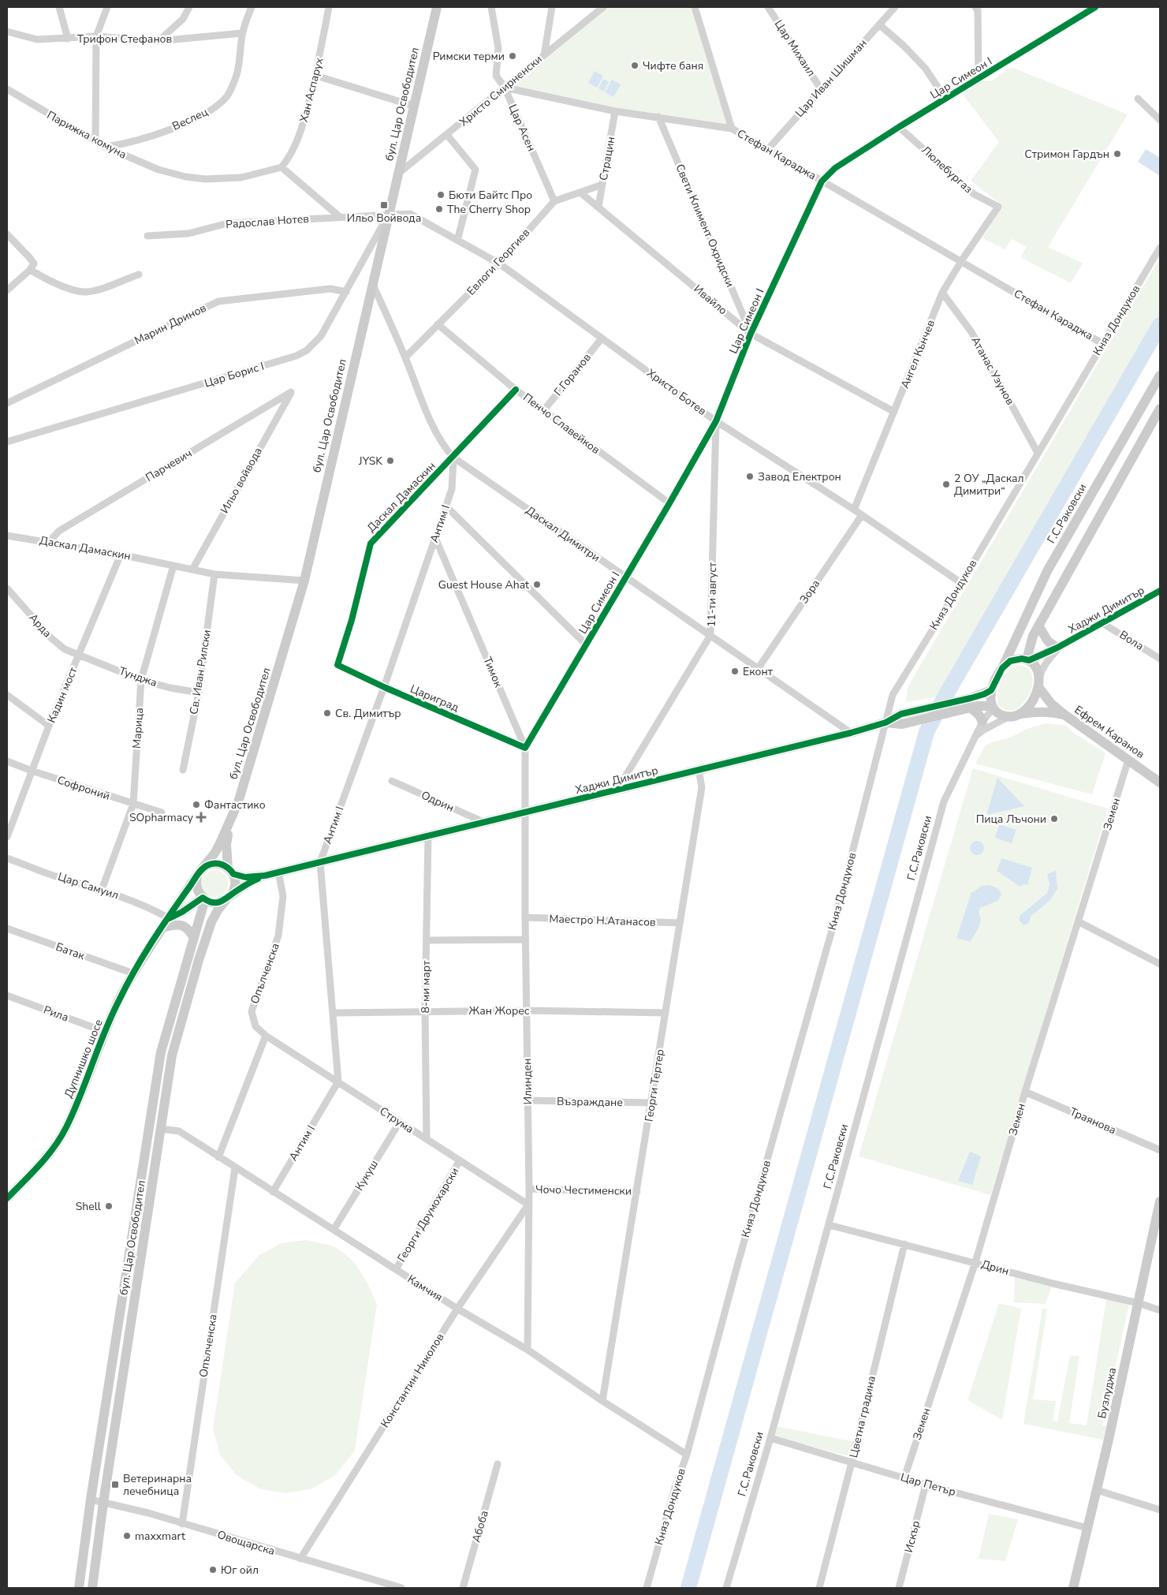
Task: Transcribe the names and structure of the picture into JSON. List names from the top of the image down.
{
  "streets": {
    "main road": [
      "бул. Цар Освободител",
      "Г.С.Раковски",
      "Хаджи Димитър",
      "Ефрем Каранов",
      "Дупнишко шосе",
      "Бузлуджа"
    ],
    "street": [
      "Трифон Стефанов",
      "Цар Михаил",
      "Цар Иван Шишман",
      "Цар Симеон I",
      "Хан Аспарух",
      "Христо Смирненски",
      "Веслец",
      "Цар Асен",
      "Парижка комуна",
      "Стефан Караджа",
      "Страцин",
      "Люлебургаз",
      "Радослав Нотев",
      "Свети Климент Охридски",
      "Евлоги Георгиев",
      "Ивайло",
      "Княз Дондуков",
      "Марин Дринов",
      "Ангел Кънчев",
      "Атанас Узунов",
      "Цар Борис I",
      "Г.Горанов",
      "Христо Ботев",
      "Пенчо Славейков",
      "Парчевич",
      "Ильо войвода",
      "Даскал Дамаскин",
      "Антим I",
      "Даскал Димитри",
      "Зора",
      "11-ти август",
      "Арда",
      "Вола",
      "Св. Иван Рилски",
      "Тимок",
      "Тунджа",
      "Кадин мост",
      "Цариград",
      "Марица",
      "Софроний",
      "Одрин",
      "Земен",
      "Цар Самуил",
      "Маестро Н.Атанасов",
      "Батак",
      "Опълченска",
      "8-ми март",
      "Жан Жорес",
      "Рила",
      "Илинден",
      "Георги Тертер",
      "Възраждане",
      "Струма",
      "Траянова",
      "Кукуш",
      "Чочо Честименски",
      "Георги Друмохарски",
      "Дрин",
      "Камчия",
      "Константин Николов",
      "Цветна градина",
      "Цар Петър",
      "Абоба",
      "Искър",
      "Овощарска"
    ]
  },
  "crossings": [
    ["Трифон Стефанов", "Веслец"],
    ["Цар Михаил", "Цар Иван Шишман"],
    ["Цар Иван Шишман", "Стефан Караджа"],
    ["Цар Симеон I", "Стефан Караджа"],
    ["Цар Симеон I", "Люлебургаз"],
    ["Цар Симеон I", "Свети Климент Охридски"],
    ["Цар Симеон I", "Ивайло"],
    ["Цар Симеон I", "Христо Ботев"],
    ["Цар Симеон I", "Пенчо Славейков"],
    ["Цар Симеон I", "Даскал Димитри"],
    ["Цар Симеон I", "11-ти август"],
    ["Цар Симеон I", "Тимок"],
    ["Цар Симеон I", "Цариград"],
    ["Хан Аспарух", "Парижка комуна"],
    ["Христо Смирненски", "бул. Цар Освободител"],
    ["Христо Смирненски", "Цар Асен"],
    ["Христо Смирненски", "Стефан Караджа"],
    ["бул. Цар Освободител", "Радослав Нотев"],
    ["бул. Цар Освободител", "Цар Борис I"],
    ["бул. Цар Освободител", "Христо Ботев"],
    ["бул. Цар Освободител", "Даскал Дамаскин"],
    ["бул. Цар Освободител", "Даскал Димитри"],
    ["бул. Цар Освободител", "Хаджи Димитър"],
    ["бул. Цар Освободител", "Дупнишко шосе"],
    ["бул. Цар Освободител", "Камчия"],
    ["бул. Цар Освободител", "Овощарска"],
    ["Веслец", "Парижка комуна"],
    ["Цар Асен", "Стефан Караджа"],
    ["Цар Асен", "Евлоги Георгиев"],
    ["Стефан Караджа", "Страцин"],
    ["Стефан Караджа", "Свети Климент Охридски"],
    ["Стефан Караджа", "Княз Дондуков"],
    ["Стефан Караджа", "Ангел Кънчев"],
    ["Страцин", "Евлоги Георгиев"],
    ["Страцин", "Ивайло"],
    ["Люлебургаз", "Ангел Кънчев"],
    ["Радослав Нотев", "Цар Борис I"],
    ["Радослав Нотев", "Христо Ботев"],
    ["Свети Климент Охридски", "Ивайло"],
    ["Евлоги Георгиев", "Ивайло"],
    ["Евлоги Георгиев", "Христо Ботев"],
    ["Евлоги Георгиев", "Пенчо Славейков"],
    ["Евлоги Георгиев", "Даскал Димитри"],
    ["Ивайло", "Ангел Кънчев"],
    ["Княз Дондуков", "Атанас Узунов"],
    ["Княз Дондуков", "Христо Ботев"],
    ["Княз Дондуков", "Хаджи Димитър"],
    ["Княз Дондуков", "Камчия"],
    ["Марин Дринов", "Цар Борис I"],
    ["Ангел Кънчев", "Атанас Узунов"],
    ["Ангел Кънчев", "Христо Ботев"],
    ["Цар Борис I", "Христо Ботев"],
    ["Г.Горанов", "Христо Ботев"],
    ["Г.Горанов", "Пенчо Славейков"],
    ["Христо Ботев", "Зора"],
    ["Христо Ботев", "11-ти август"],
    ["Пенчо Славейков", "Даскал Дамаскин"],
    ["Парчевич", "Ильо войвода"],
    ["Парчевич", "Даскал Дамаскин"],
    ["Ильо войвода", "Даскал Дамаскин"],
    ["Даскал Дамаскин", "Антим I"],
    ["Даскал Дамаскин", "Даскал Димитри"],
    ["Даскал Дамаскин", "Св. Иван Рилски"],
    ["Даскал Дамаскин", "Кадин мост"],
    ["Даскал Дамаскин", "Цариград"],
    ["Даскал Дамаскин", "Марица"],
    ["Г.С.Раковски", "Ефрем Каранов"],
    ["Г.С.Раковски", "Дрин"],
    ["Г.С.Раковски", "Цар Петър"],
    ["Антим I", "Даскал Димитри"],
    ["Антим I", "Хаджи Димитър"],
    ["Антим I", "Тимок"],
    ["Антим I", "Цариград"],
    ["Антим I", "Жан Жорес"],
    ["Антим I", "Струма"],
    ["Антим I", "Камчия"],
    ["Даскал Димитри", "Зора"],
    ["Даскал Димитри", "11-ти август"],
    ["Даскал Димитри", "Хаджи Димитър"],
    ["11-ти август", "Хаджи Димитър"],
    ["Хаджи Димитър", "Вола"],
    ["Хаджи Димитър", "Тимок"],
    ["Хаджи Димитър", "Одрин"],
    ["Хаджи Димитър", "Опълченска"],
    ["Хаджи Димитър", "8-ми март"],
    ["Хаджи Димитър", "Илинден"],
    ["Хаджи Димитър", "Георги Тертер"],
    ["Арда", "Тунджа"],
    ["Арда", "Кадин мост"],
    ["Св. Иван Рилски", "Тунджа"],
    ["Тимок", "Цариград"],
    ["Тимок", "Илинден"],
    ["Тунджа", "Кадин мост"],
    ["Тунджа", "Марица"],
    ["Кадин мост", "Софроний"],
    ["Марица", "Софроний"],
    ["Марица", "Цар Самуил"],
    ["Ефрем Каранов", "Земен"],
    ["Земен", "Траянова"],
    ["Земен", "Дрин"],
    ["Земен", "Цар Петър"],
    ["Цар Самуил", "Дупнишко шосе"],
    ["Маестро Н.Атанасов", "Илинден"],
    ["Маестро Н.Атанасов", "Георги Тертер"],
    ["Батак", "Дупнишко шосе"],
    ["Опълченска", "Струма"],
    ["Опълченска", "Камчия"],
    ["Опълченска", "Овощарска"],
    ["8-ми март", "Жан Жорес"],
    ["8-ми март", "Струма"],
    ["Жан Жорес", "Илинден"],
    ["Жан Жорес", "Георги Тертер"],
    ["Рила", "Дупнишко шосе"],
    ["Илинден", "Възраждане"],
    ["Илинден", "Струма"],
    ["Илинден", "Чочо Честименски"],
    ["Илинден", "Камчия"],
    ["Илинден", "Константин Николов"],
    ["Георги Тертер", "Възраждане"],
    ["Георги Тертер", "Чочо Честименски"],
    ["Георги Тертер", "Камчия"],
    ["Струма", "Кукуш"],
    ["Струма", "Георги Друмохарски"],
    ["Струма", "Константин Николов"],
    ["Кукуш", "Камчия"],
    ["Георги Друмохарски", "Камчия"],
    ["Дрин", "Бузлуджа"],
    ["Дрин", "Цветна градина"],
    ["Камчия", "Константин Николов"],
    ["Константин Николов", "Овощарска"],
    ["Бузлуджа", "Цар Петър"],
    ["Цветна градина", "Цар Петър"],
    ["Цар Петър", "Искър"]
  ],
  "places": {
    "other": [
      "Римски терми",
      "Чифте баня",
      "Стримон Гардън",
      "Бюти Байтс Про",
      "The Cherry Shop",
      "JYSK",
      "Завод Електрон",
      "2 ОУ „Даскал Димитри“",
      "Guest House Ahat",
      "Еконт",
      "Св. Димитър",
      "Фантастико",
      "Пица Лъчони",
      "Shell",
      "maxxmart",
      "Юг ойл"
    ],
    "transit": ["Ильо Войвода", "Ветеринарна лечебница"],
    "health": ["SOpharmacy"]
  }
}
